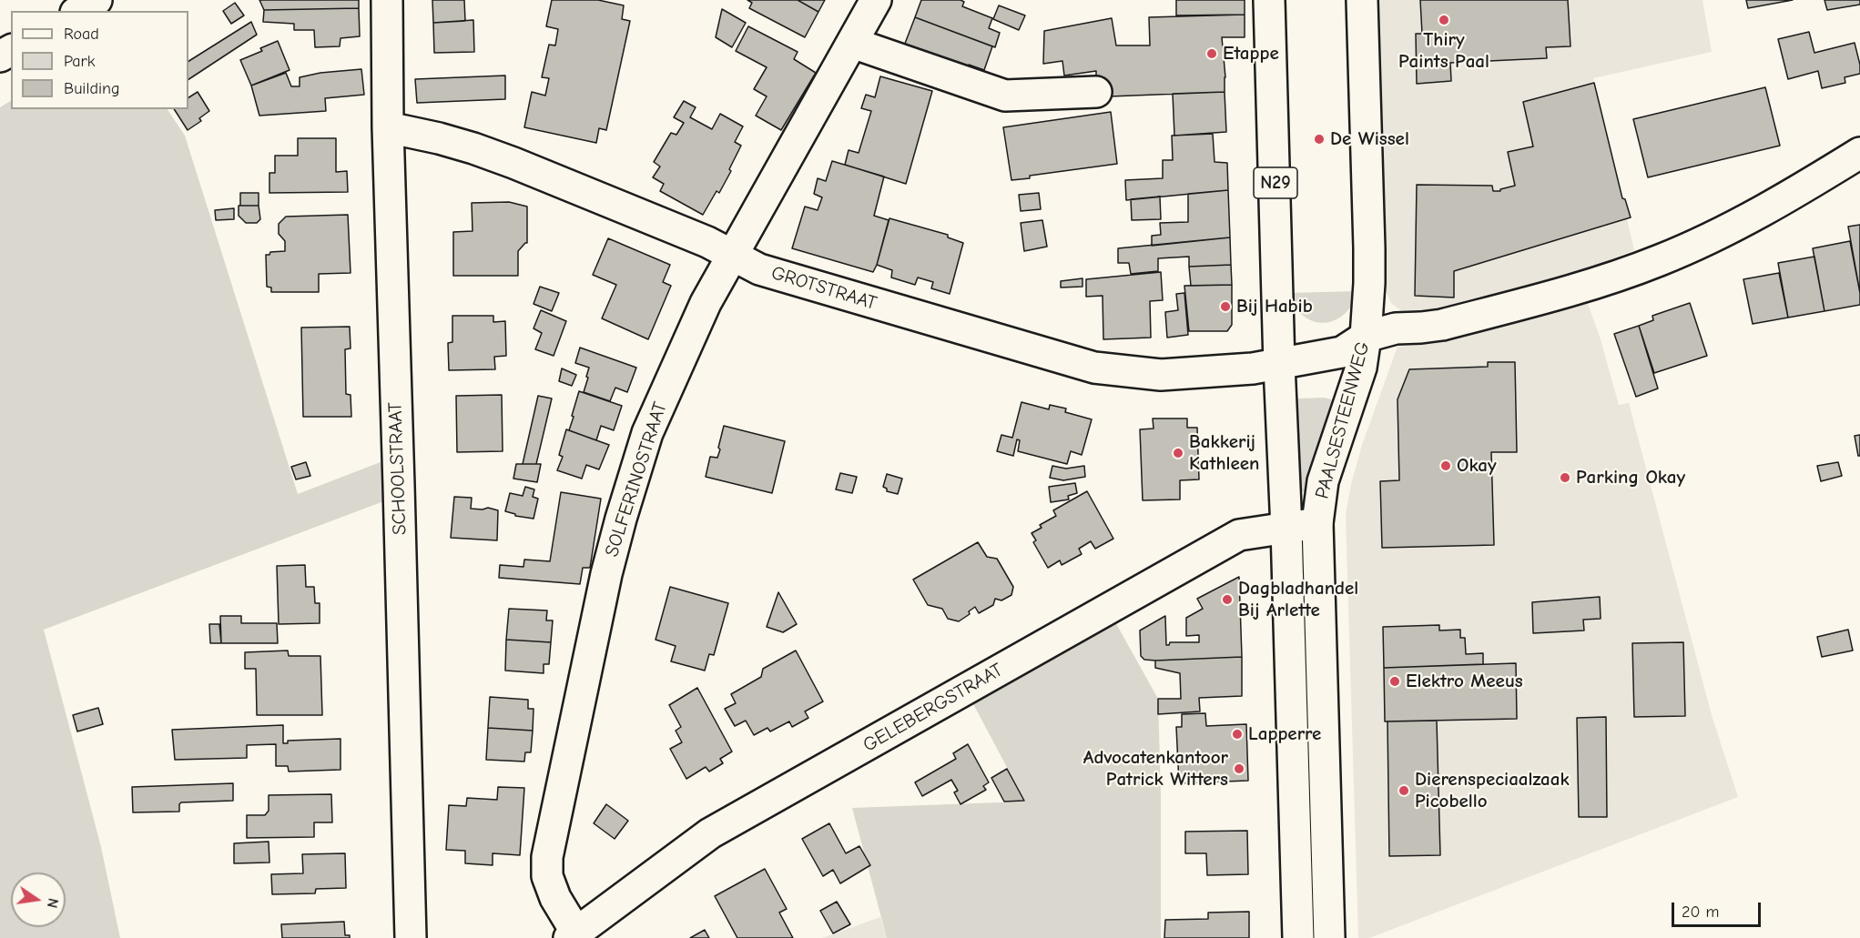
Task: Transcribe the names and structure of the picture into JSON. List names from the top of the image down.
{
  "streets": {
    "street": [
      "N29",
      "GROTSTRAAT",
      "PAALSESTEENWEG",
      "SCHOOLSTRAAT",
      "SOLFERINOSTRAAT",
      "GELEBERGSTRAAT"
    ]
  },
  "crossings": [
    ["GROTSTRAAT", "PAALSESTEENWEG"],
    ["GROTSTRAAT", "SCHOOLSTRAAT"],
    ["GROTSTRAAT", "SOLFERINOSTRAAT"],
    ["PAALSESTEENWEG", "GELEBERGSTRAAT"],
    ["SOLFERINOSTRAAT", "GELEBERGSTRAAT"]
  ],
  "places": [
    "Thiry Paints Paal",
    "Etappe",
    "De Wissel",
    "Bij Habib",
    "Bakkerij Kathleen",
    "Okay",
    "Parking Okay",
    "Dagbladhandel Bij Arlette",
    "Elektro Meeus",
    "Lapperre",
    "Advocatenkantoor Patrick Witters",
    "Dierenspeciaalzaak Picobello"
  ],
  "legend": ["Road", "Park", "Building"],
  "scale_bar": "20 m",
  "north": "right"
}
